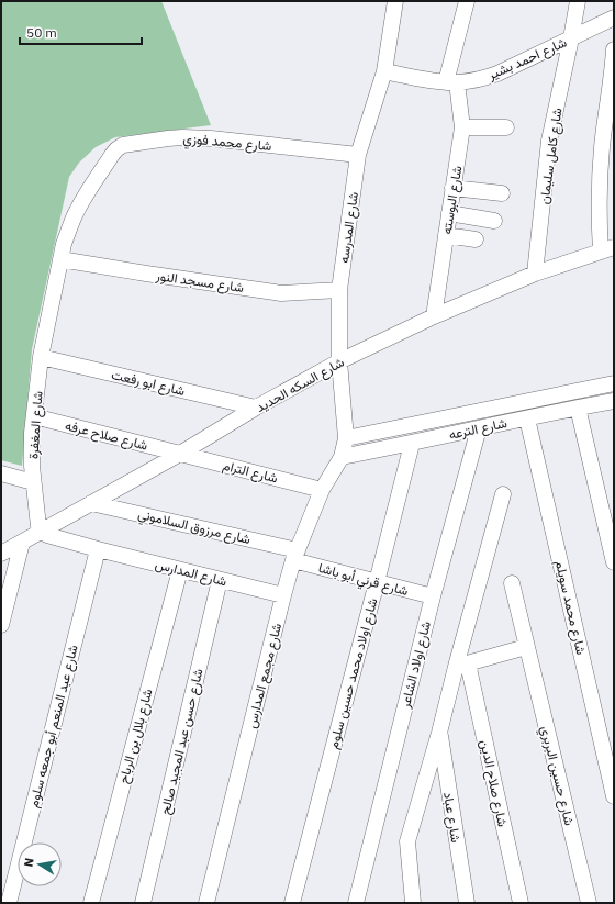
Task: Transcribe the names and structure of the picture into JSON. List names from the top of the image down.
{
  "streets": {
    "street": [
      "شارع احمد بشير",
      "شارع محمد فوزي",
      "شارع كامل سليمان",
      "شارع البوسته",
      "شارع المدرسه",
      "شارع مسجد النور",
      "شارع ابو رفعت",
      "شارع السكه الحديد",
      "شارع المغفرة",
      "شارع الترعه",
      "شارع صلاح عرفه",
      "شارع الترام",
      "شارع مرزوق السلاموني",
      "شارع المدارس",
      "شارع قرني أبو باشا",
      "شارع محمد سويلم",
      "شارع اولاد الشاعر",
      "شارع اولاد محمد حسين سلوم",
      "شارع مجمع المدارس",
      "شارع عبد المنعم أبو جمعه سلوم",
      "شارع بلال بن الرباح",
      "شارع حسن عبد المجيد صالح",
      "شارع حسين البربري",
      "شارع صلاح الدين",
      "شارع عباد"
    ]
  },
  "crossings": [
    ["شارع احمد بشير", "شارع كامل سليمان"],
    ["شارع احمد بشير", "شارع البوسته"],
    ["شارع احمد بشير", "شارع المدرسه"],
    ["شارع محمد فوزي", "شارع المدرسه"],
    ["شارع محمد فوزي", "شارع مسجد النور"],
    ["شارع محمد فوزي", "شارع المغفرة"],
    ["شارع كامل سليمان", "شارع السكه الحديد"],
    ["شارع البوسته", "شارع السكه الحديد"],
    ["شارع المدرسه", "شارع مسجد النور"],
    ["شارع المدرسه", "شارع السكه الحديد"],
    ["شارع المدرسه", "شارع الترعه"],
    ["شارع المدرسه", "شارع مجمع المدارس"],
    ["شارع مسجد النور", "شارع المغفرة"],
    ["شارع ابو رفعت", "شارع السكه الحديد"],
    ["شارع ابو رفعت", "شارع المغفرة"],
    ["شارع السكه الحديد", "شارع المغفرة"],
    ["شارع السكه الحديد", "شارع صلاح عرفه"],
    ["شارع السكه الحديد", "شارع الترام"],
    ["شارع السكه الحديد", "شارع مرزوق السلاموني"],
    ["شارع المغفرة", "شارع صلاح عرفه"],
    ["شارع الترعه", "شارع محمد سويلم"],
    ["شارع الترعه", "شارع اولاد الشاعر"],
    ["شارع الترعه", "شارع اولاد محمد حسين سلوم"],
    ["شارع الترعه", "شارع مجمع المدارس"],
    ["شارع صلاح عرفه", "شارع الترام"],
    ["شارع الترام", "شارع مجمع المدارس"],
    ["شارع مرزوق السلاموني", "شارع قرني أبو باشا"],
    ["شارع مرزوق السلاموني", "شارع مجمع المدارس"],
    ["شارع المدارس", "شارع مجمع المدارس"],
    ["شارع المدارس", "شارع عبد المنعم أبو جمعه سلوم"],
    ["شارع المدارس", "شارع بلال بن الرباح"],
    ["شارع المدارس", "شارع حسن عبد المجيد صالح"],
    ["شارع قرني أبو باشا", "شارع اولاد الشاعر"],
    ["شارع قرني أبو باشا", "شارع اولاد محمد حسين سلوم"],
    ["شارع قرني أبو باشا", "شارع مجمع المدارس"]
  ],
  "scale_bar": "50 m",
  "north": "left"
}
